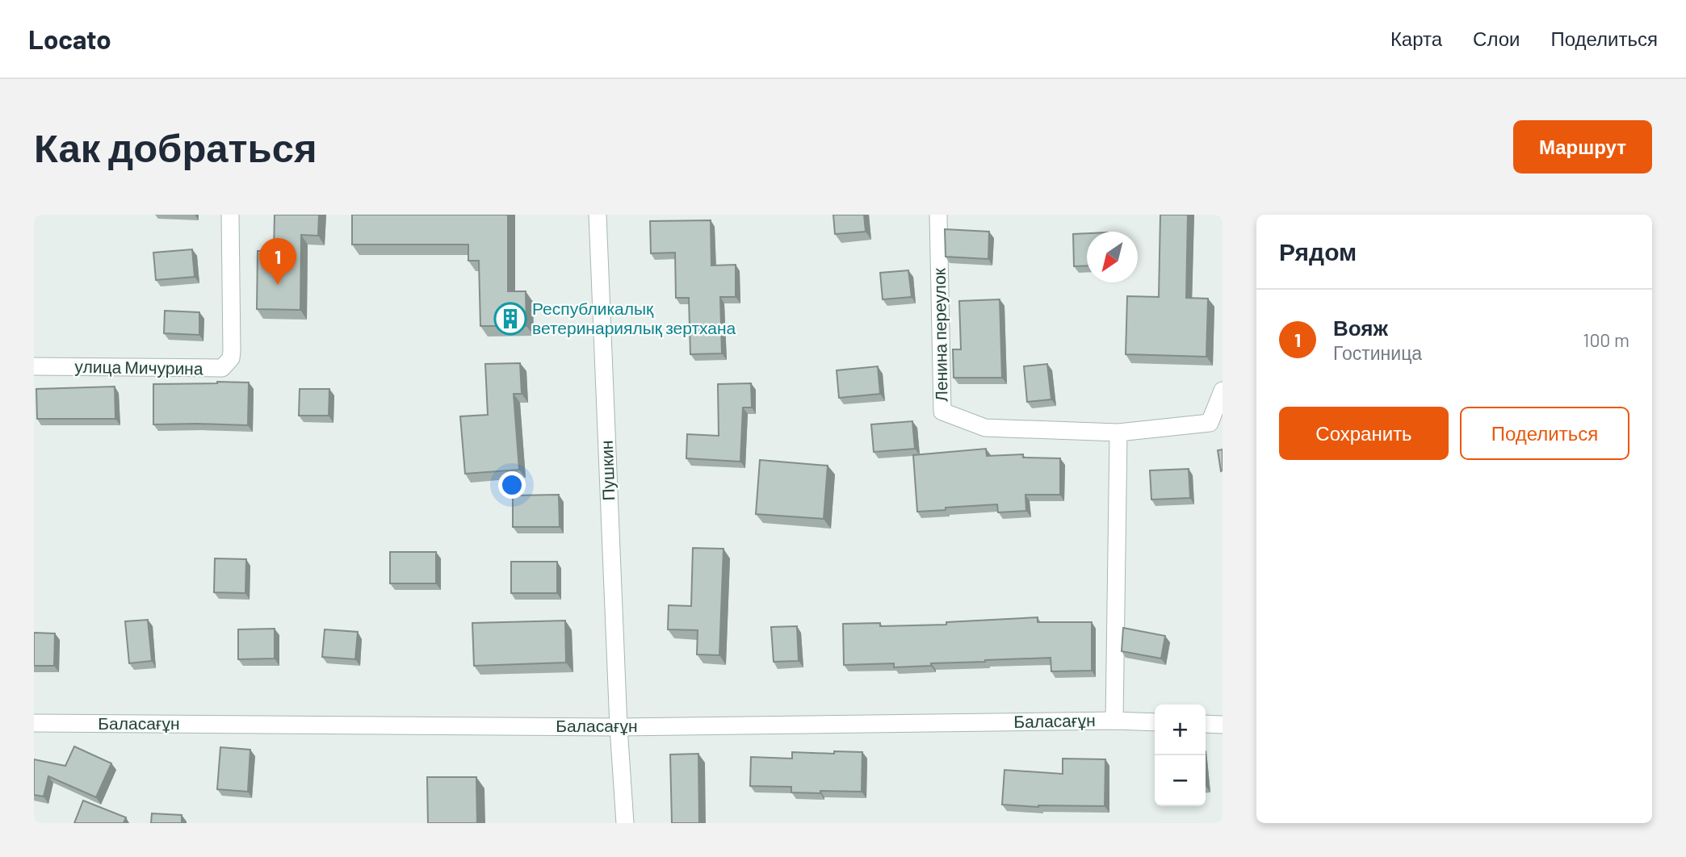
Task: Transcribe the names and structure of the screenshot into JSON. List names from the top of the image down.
{
  "streets": {
    "street": [
      "Ленина переулок",
      "улица Мичурина",
      "Пушкин",
      "Баласағұн"
    ]
  },
  "crossings": [
    ["Пушкин", "Баласағұн"]
  ],
  "places": {
    "building": ["Республикалық ветеринариялық зертхана"]
  },
  "north": "bottom left",
  "page": {
    "header": "Locato",
    "nav": ["Карта", "Слои", "Поделиться"],
    "buttons": [
      "Маршрут",
      ["Сохранить", "Поделиться"]
    ],
    "title": "Как добраться",
    "heading": "Рядом",
    "pins": "1",
    "list": [
      {
        "mark": "1",
        "name": "Вояж",
        "note": "Гостиница",
        "value": "100 m"
      }
    ],
    "map_buttons": ["+", "−"]
  }
}
